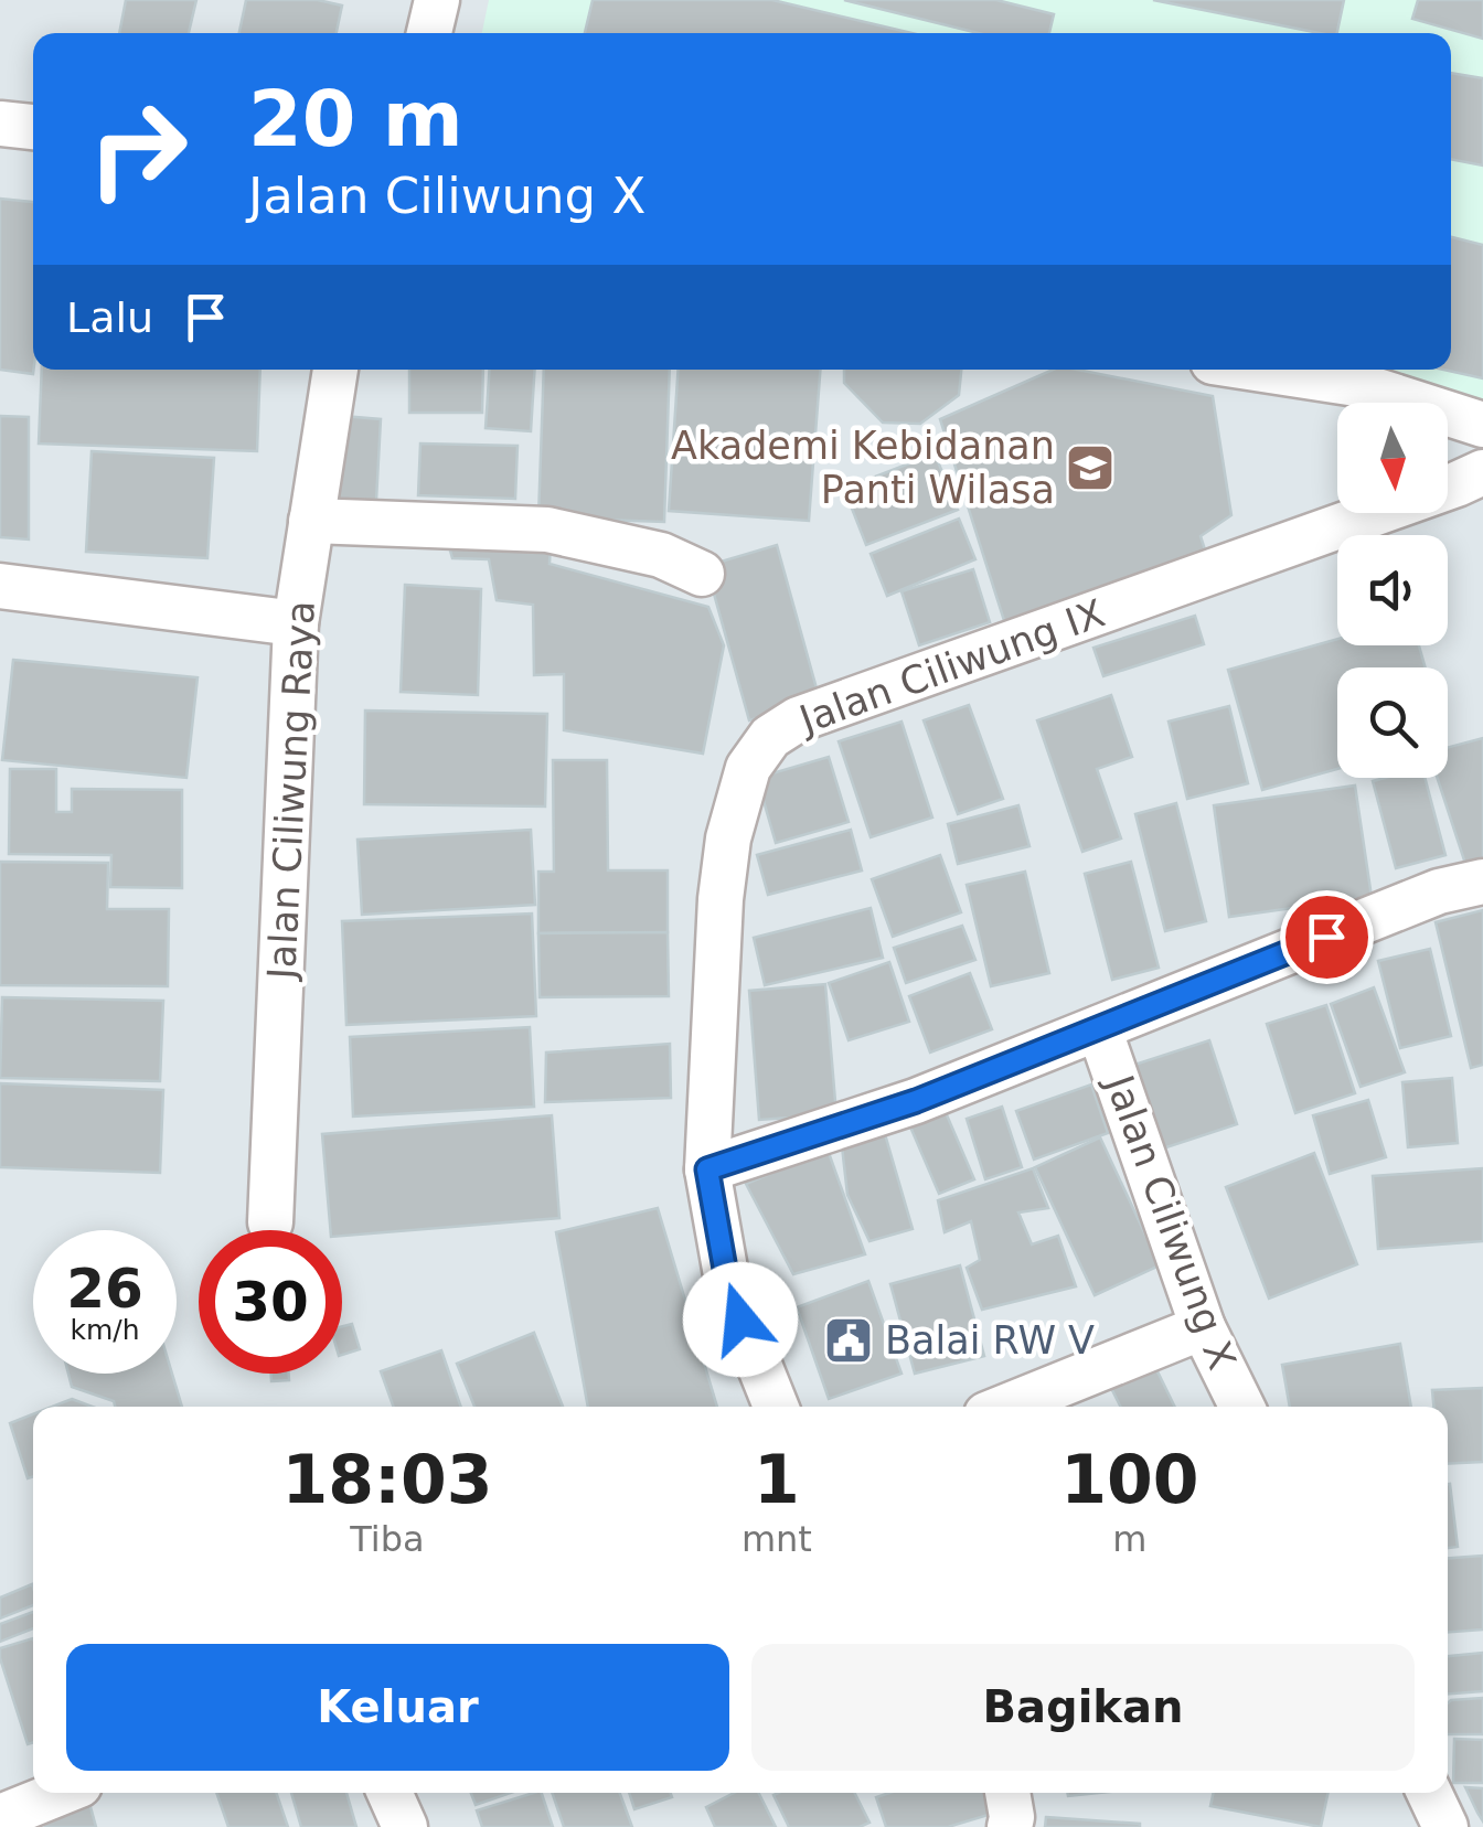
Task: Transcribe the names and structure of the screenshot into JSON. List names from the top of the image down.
{
  "streets": {
    "street": ["Jalan Ciliwung IX", "Jalan Ciliwung Raya", "Jalan Ciliwung X"]
  },
  "crossings": [
    ["Jalan Ciliwung IX", "Jalan Ciliwung X"]
  ],
  "places": {
    "school or university": ["Akademi Kebidanan Panti Wilasa"],
    "public building": ["Balai RW V"]
  },
  "north": "bottom",
  "page": {
    "turn": ["20 m", "Jalan Ciliwung X"],
    "then": "Lalu",
    "speed": "26 km/h",
    "limit": "30",
    "eta": [
      "18:03",
      "Tiba",
      "1",
      "mnt",
      "100",
      "m"
    ],
    "buttons": ["Keluar", "Bagikan"]
  }
}
